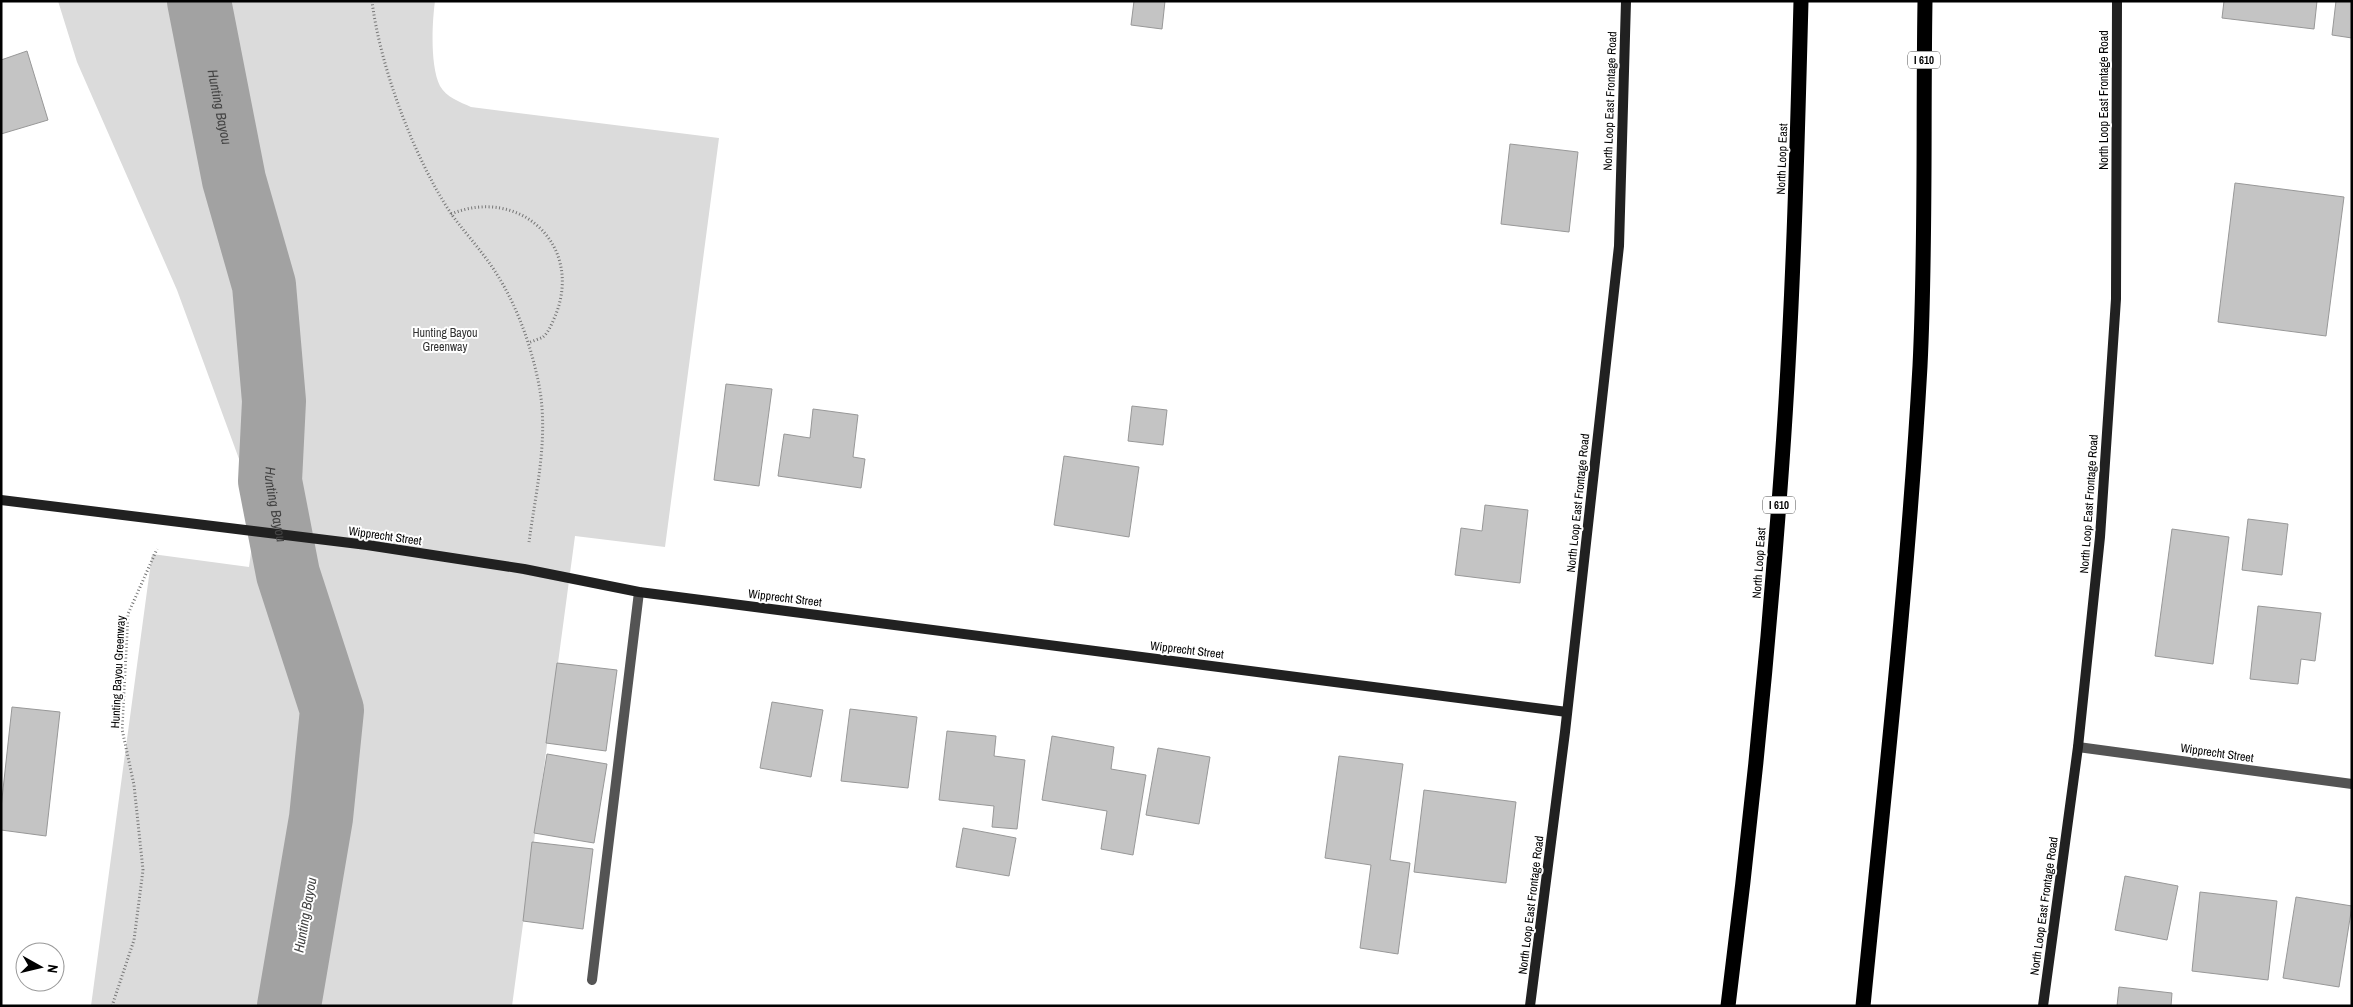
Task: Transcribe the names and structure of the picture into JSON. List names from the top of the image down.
{
  "streets": {
    "highway": ["I 610", "North Loop East"],
    "main road": ["North Loop East Frontage Road", "Wipprecht Street"],
    "path": ["Hunting Bayou Greenway"]
  },
  "crossings": [
    ["North Loop East Frontage Road", "Wipprecht Street"]
  ],
  "water": ["Hunting Bayou"],
  "parks": ["Hunting Bayou Greenway"],
  "north": "right"
}
